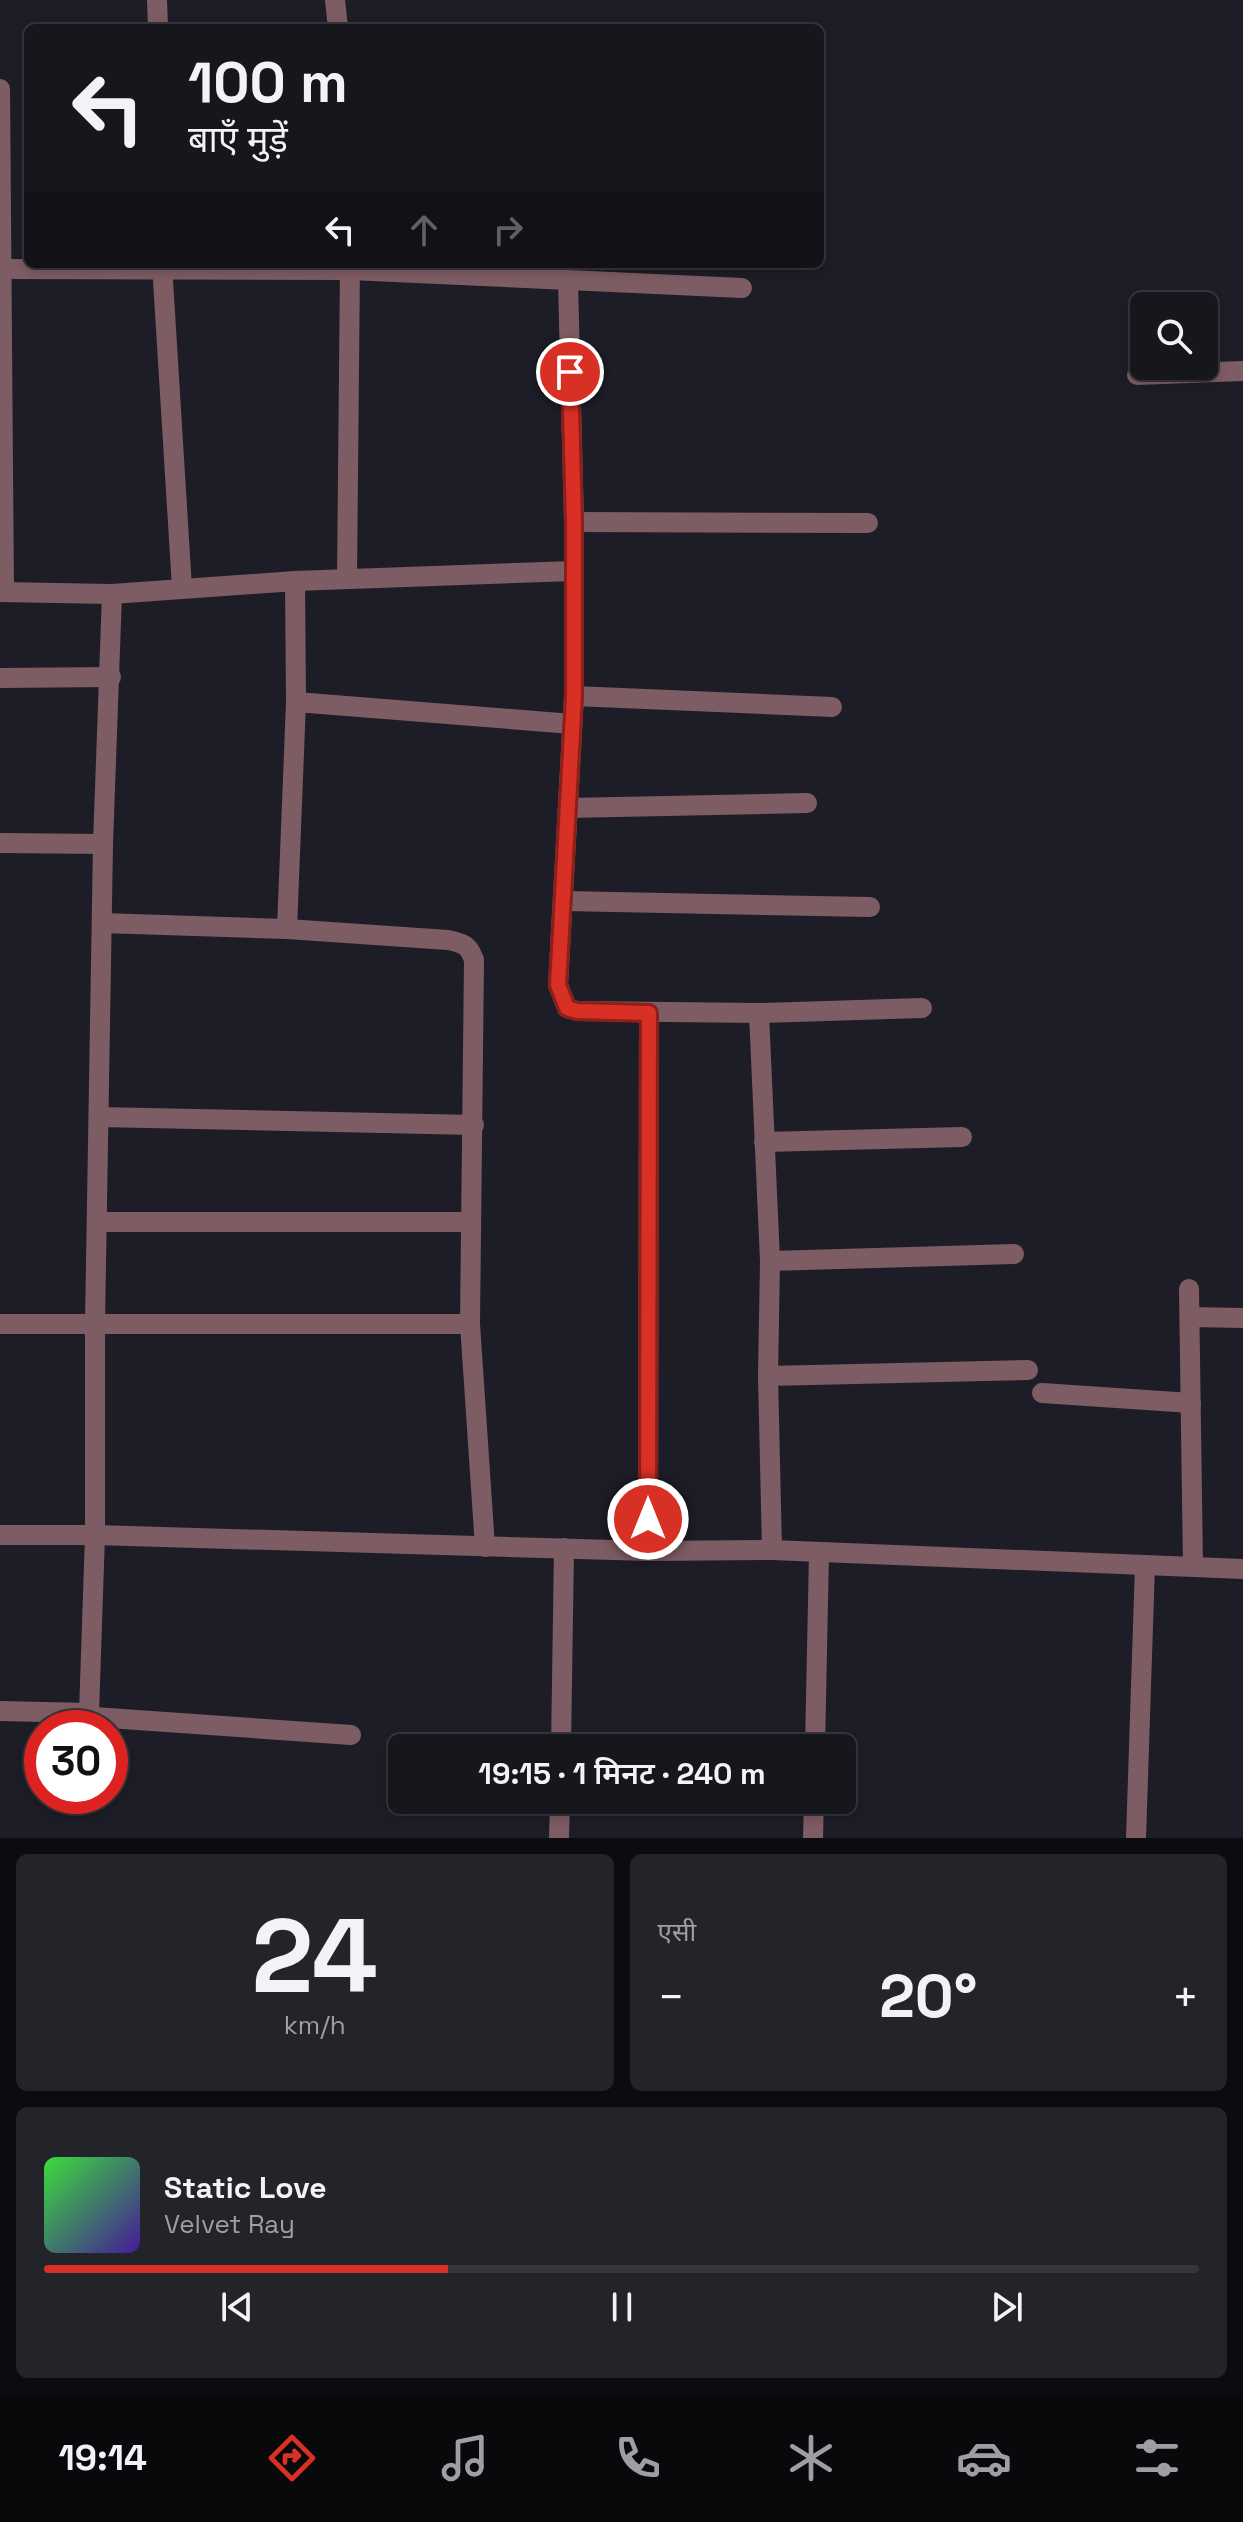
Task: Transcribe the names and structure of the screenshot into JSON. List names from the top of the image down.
{
  "page": {
    "turn": ["100 m", "बाएँ मुड़ें"],
    "limit": "30",
    "trip": "19:15 · 1 मिनट · 240 m",
    "tile": [
      ["24", "km/h"],
      "एसी"
    ],
    "heat": ["−", "20°", "+"],
    "song": ["Static Love", "Velvet Ray"],
    "tabs": "19:14"
  }
}
